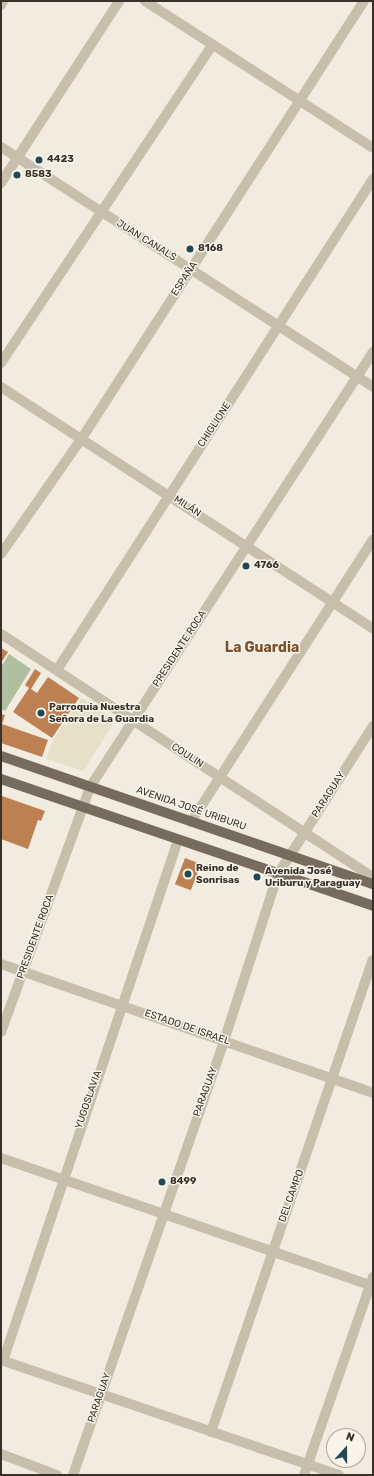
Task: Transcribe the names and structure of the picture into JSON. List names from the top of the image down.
{
  "streets": {
    "main road": ["AVENIDA JOSÉ URIBURU"],
    "street": [
      "JUAN CANALS",
      "ESPAÑA",
      "CHIGLIONE",
      "MILÁN",
      "PRESIDENTE ROCA",
      "COULIN",
      "PARAGUAY",
      "ESTADO DE ISRAEL",
      "YUGOSLAVIA",
      "DEL CAMPO"
    ]
  },
  "crossings": [
    ["JUAN CANALS", "ESPAÑA"],
    ["JUAN CANALS", "CHIGLIONE"],
    ["JUAN CANALS", "PRESIDENTE ROCA"],
    ["ESPAÑA", "MILÁN"],
    ["CHIGLIONE", "MILÁN"],
    ["CHIGLIONE", "COULIN"],
    ["MILÁN", "PRESIDENTE ROCA"],
    ["PRESIDENTE ROCA", "COULIN"],
    ["PRESIDENTE ROCA", "AVENIDA JOSÉ URIBURU"],
    ["PRESIDENTE ROCA", "ESTADO DE ISRAEL"],
    ["COULIN", "PARAGUAY"],
    ["PARAGUAY", "AVENIDA JOSÉ URIBURU"],
    ["PARAGUAY", "ESTADO DE ISRAEL"],
    ["ESTADO DE ISRAEL", "YUGOSLAVIA"],
    ["ESTADO DE ISRAEL", "DEL CAMPO"]
  ],
  "districts": ["La Guardia"],
  "places": [
    "4423",
    "8583",
    "8168",
    "4766",
    "Parroquia Nuestra Señora de La Guardia",
    "Reino de Sonrisas",
    "Avenida José Uriburu y Paraguay",
    "8499"
  ],
  "north": "top"
}
